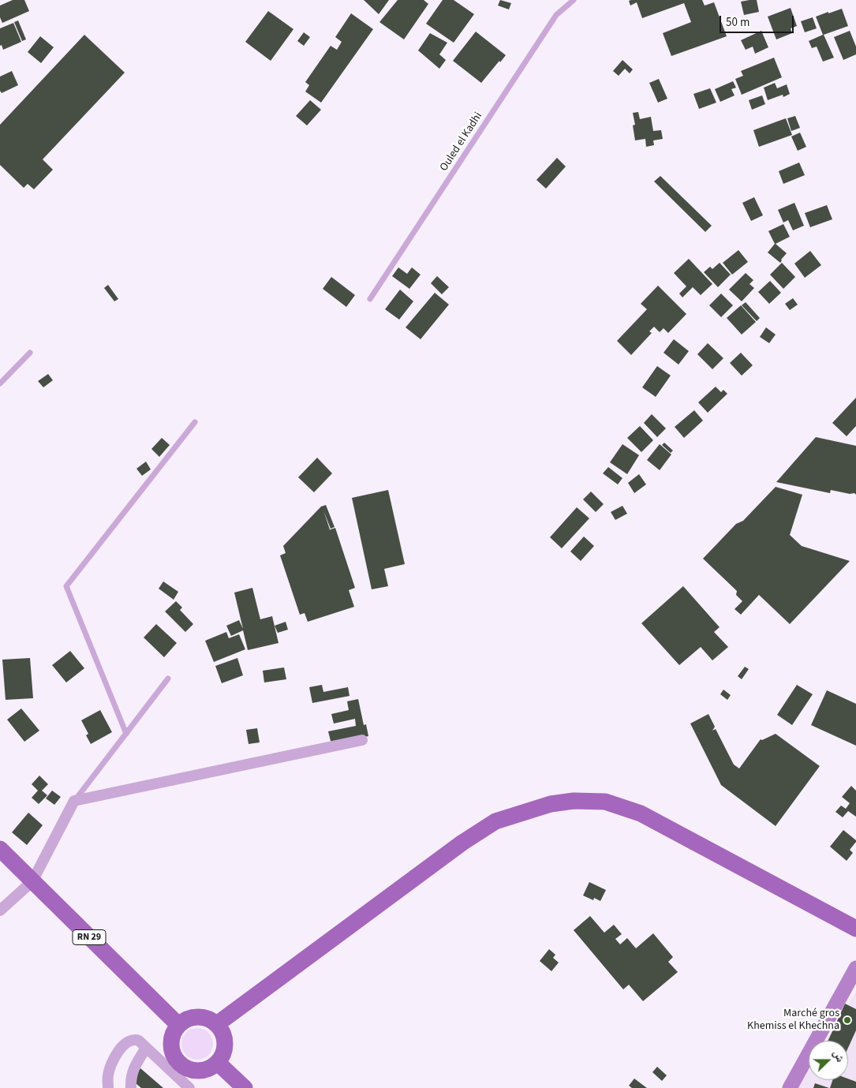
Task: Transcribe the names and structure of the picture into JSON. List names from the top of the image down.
{
  "streets": {
    "main road": ["RN 29"],
    "lane": ["Ouled el Kadhi"]
  },
  "places": ["Marché gros Khemiss el Khechna"],
  "scale_bar": "50 m",
  "north": "right"
}
